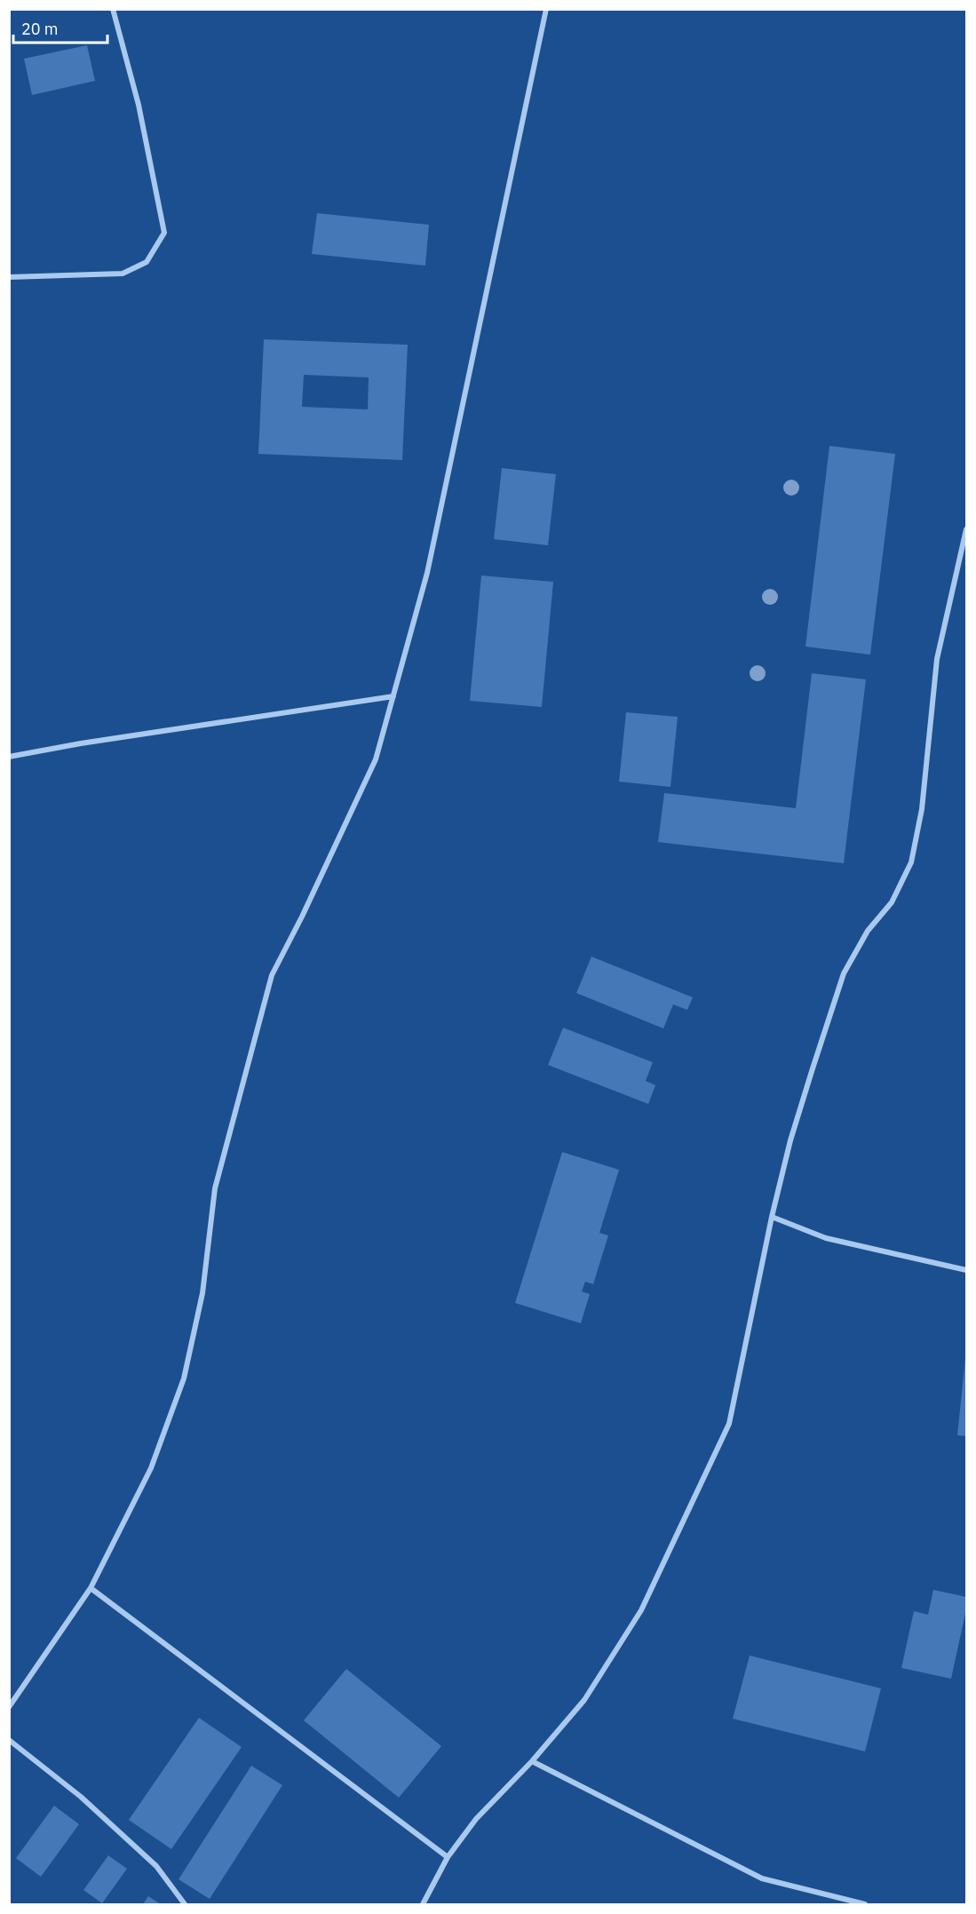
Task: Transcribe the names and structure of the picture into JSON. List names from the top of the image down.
{
  "scale_bar": "20 m"
}
